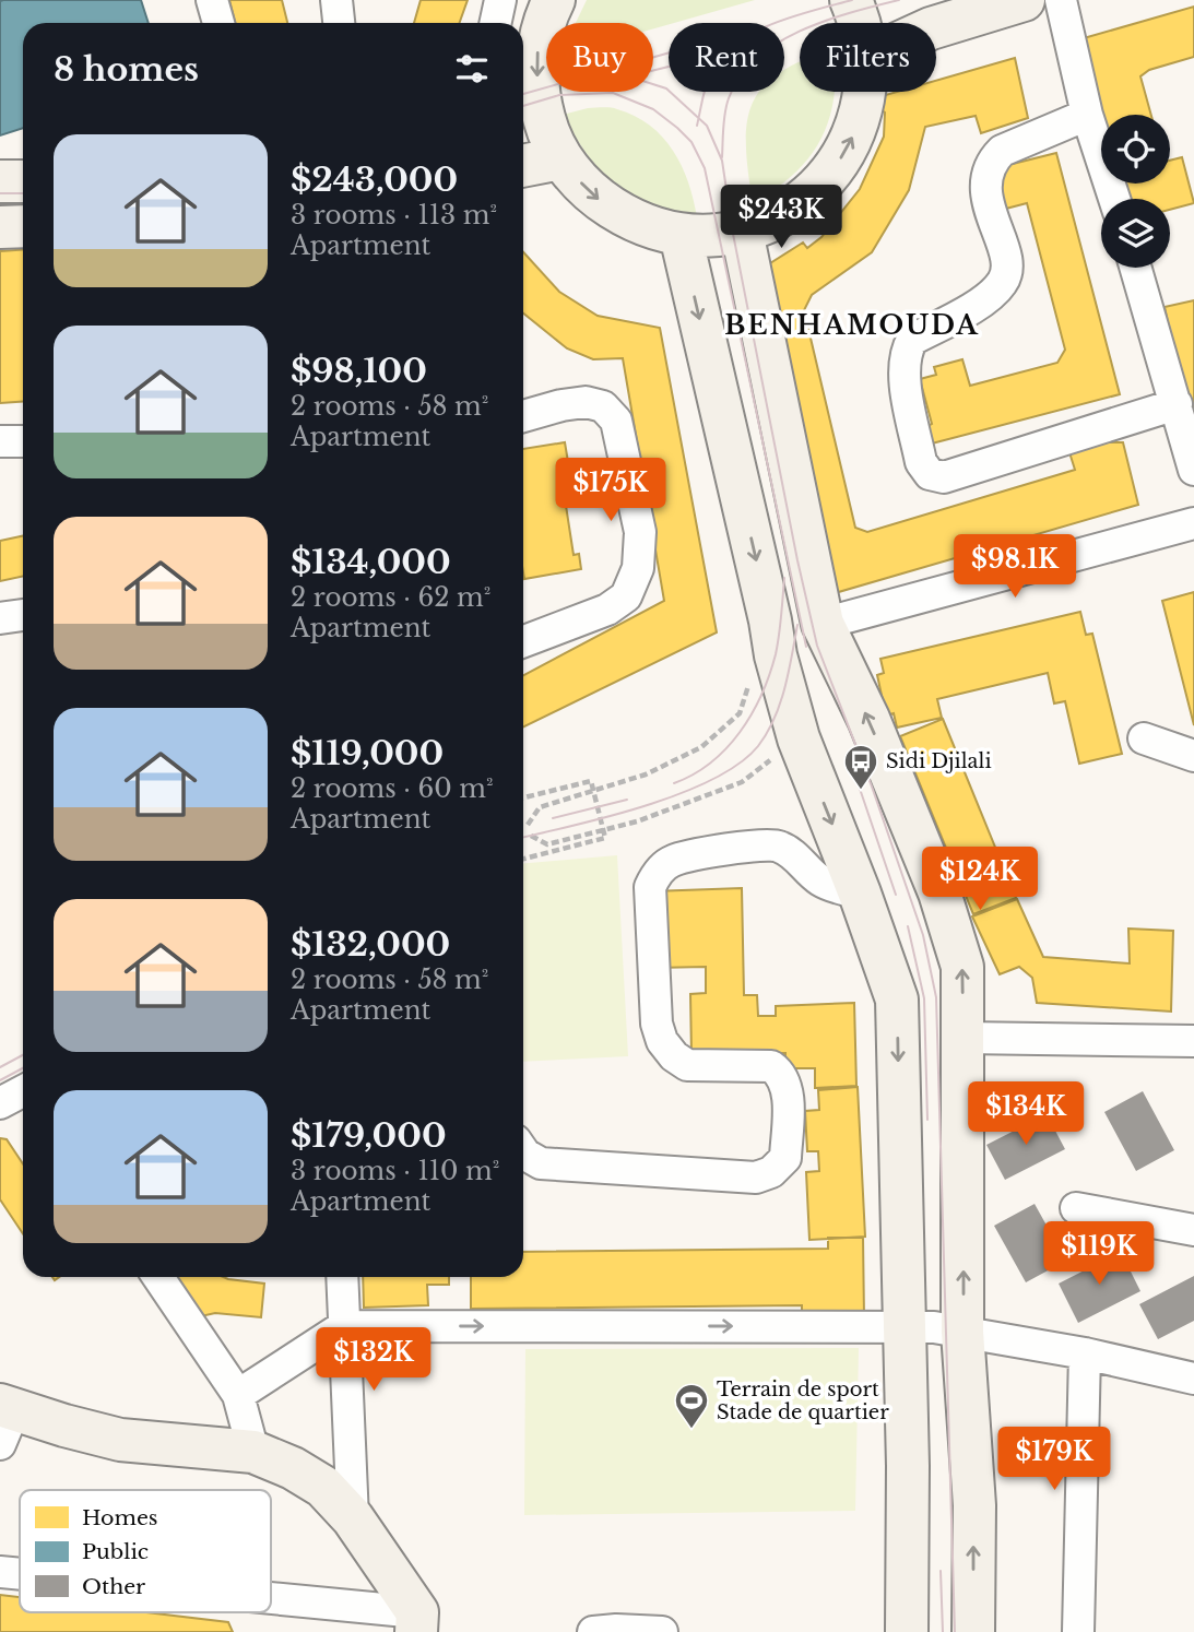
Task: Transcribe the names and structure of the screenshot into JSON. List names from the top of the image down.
{
  "districts": ["BENHAMOUDA"],
  "places": {
    "bus stop": ["Sidi Djilali"],
    "sports": ["Terrain de sport Stade de quartier"]
  },
  "legend": ["Homes", "Public", "Other"],
  "page": {
    "chip": ["Buy", "Rent", "Filters"],
    "heading": "8 homes",
    "list": [
      {
        "name": "$243,000",
        "note": "3 rooms · 113 m² · Apartment"
      },
      {
        "name": "$98,100",
        "note": "2 rooms · 58 m² · Apartment"
      },
      {
        "name": "$134,000",
        "note": "2 rooms · 62 m² · Apartment"
      },
      {
        "name": "$119,000",
        "note": "2 rooms · 60 m² · Apartment"
      },
      {
        "name": "$132,000",
        "note": "2 rooms · 58 m² · Apartment"
      },
      {
        "name": "$179,000",
        "note": "3 rooms · 110 m² · Apartment"
      }
    ],
    "price": [
      "$243K",
      "$175K",
      "$98.1K",
      "$124K",
      "$134K",
      "$119K",
      "$132K",
      "$179K"
    ]
  }
}
